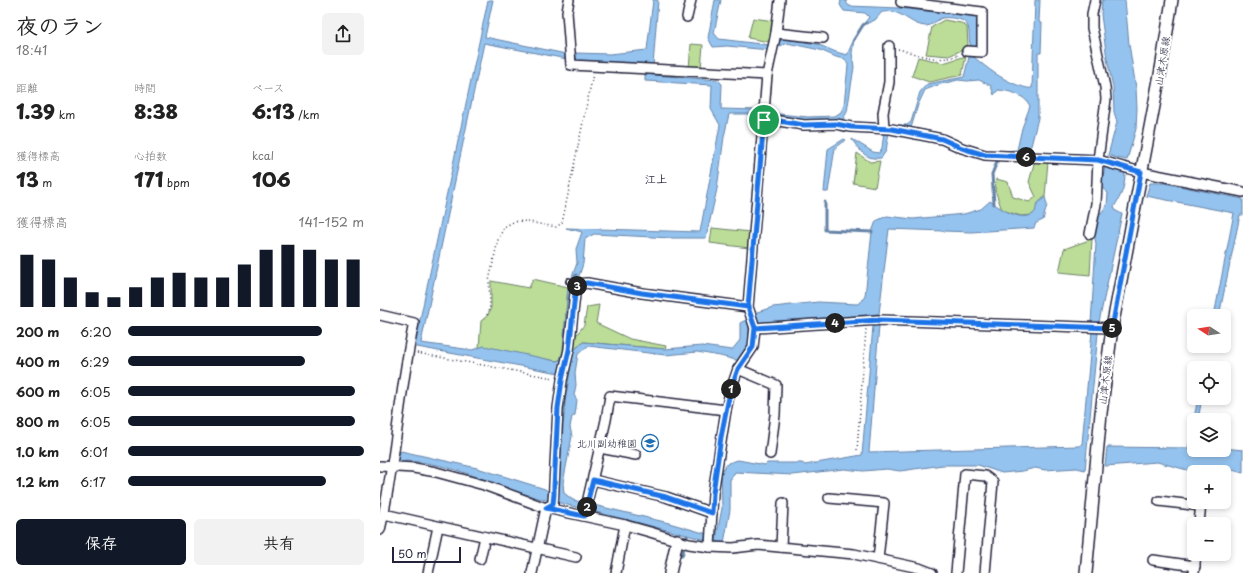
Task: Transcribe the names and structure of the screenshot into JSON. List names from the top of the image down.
{
  "streets": {
    "street": ["山津木原線"]
  },
  "districts": ["江上"],
  "places": {
    "school or university": ["北川副幼稚園"]
  },
  "scale_bar": "50 m",
  "north": "left",
  "page": {
    "heading": ["夜のラン", "18:41"],
    "stats": [
      ["距離", "1.39 km"],
      ["時間", "8:38"],
      ["ペース", "6:13 /km"],
      ["獲得標高", "13 m"],
      ["心拍数", "171 bpm"],
      ["kcal", "106"]
    ],
    "pins": [
      "6",
      "3",
      "4",
      "5",
      "1",
      "2"
    ],
    "chart": ["獲得標高", "141–152 m"],
    "map_buttons": ["+", "−"],
    "list": [
      {
        "name": "200 m",
        "note": "6:20"
      },
      {
        "name": "400 m",
        "note": "6:29"
      },
      {
        "name": "600 m",
        "note": "6:05"
      },
      {
        "name": "800 m",
        "note": "6:05"
      },
      {
        "name": "1.0 km",
        "note": "6:01"
      },
      {
        "name": "1.2 km",
        "note": "6:17"
      }
    ],
    "buttons": ["保存", "共有"],
    "scale": "50 m"
  }
}
